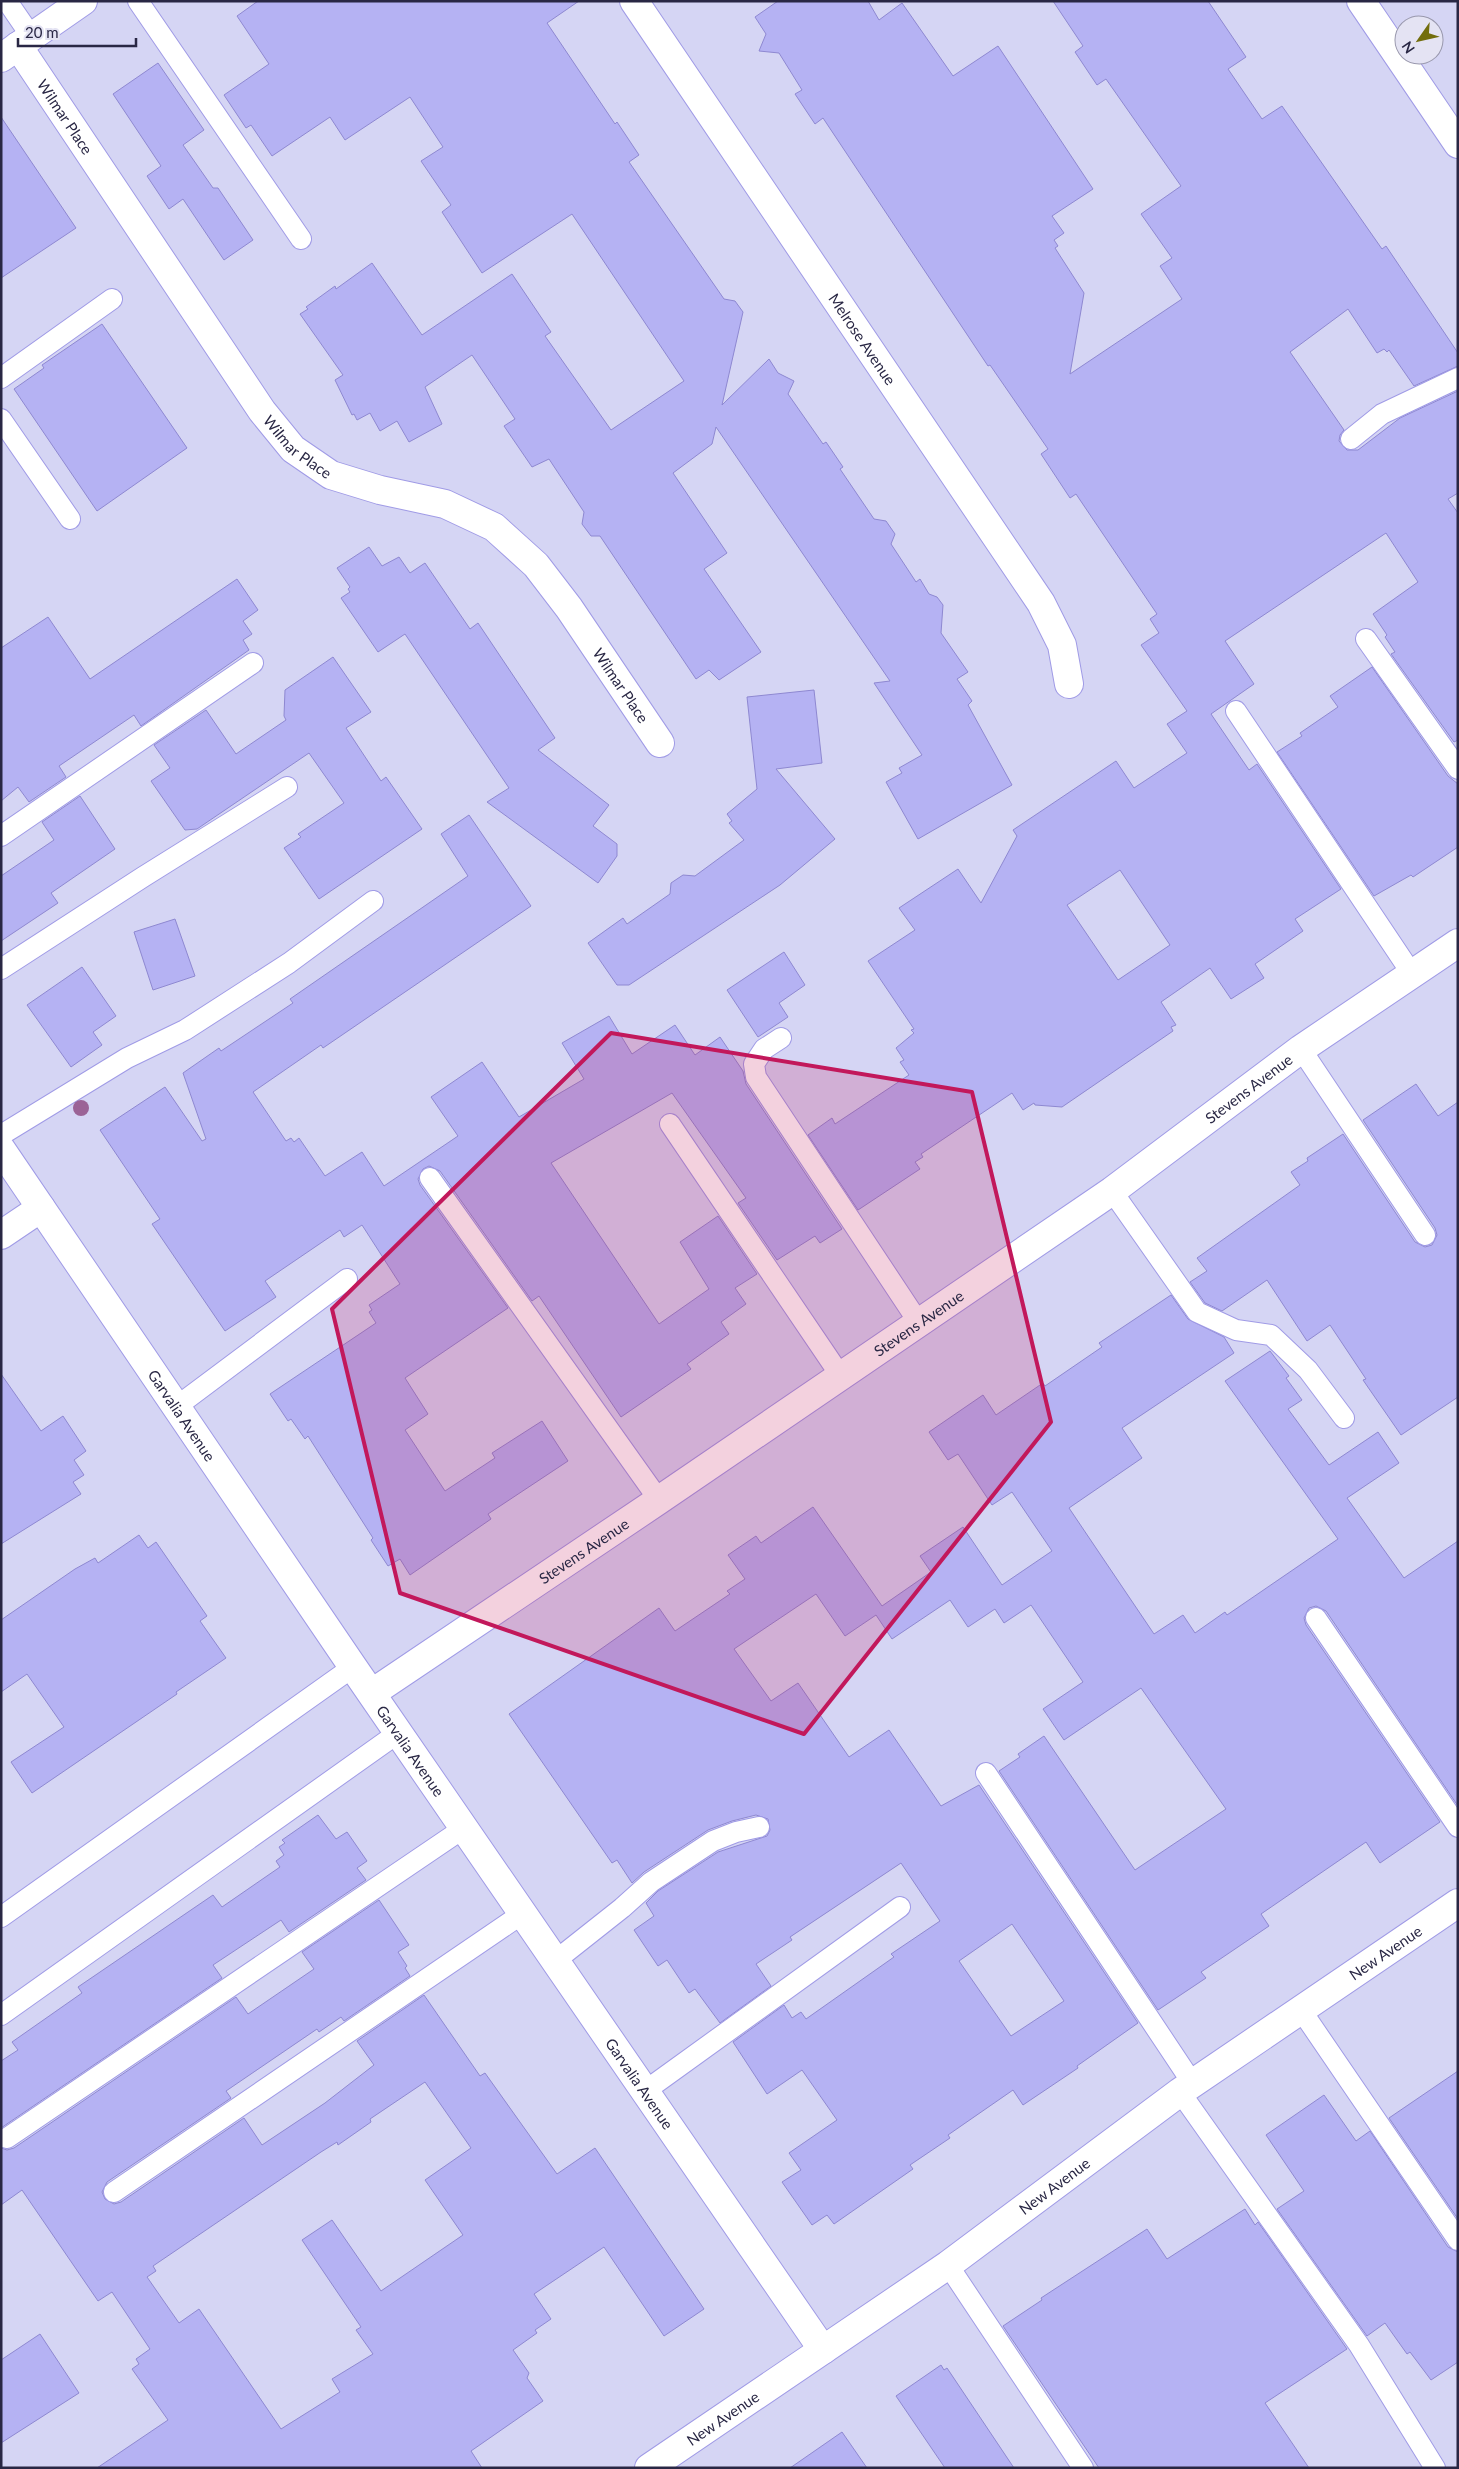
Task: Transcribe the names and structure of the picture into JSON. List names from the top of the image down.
{
  "streets": {
    "street": [
      "Wilmar Place",
      "Melrose Avenue",
      "Stevens Avenue",
      "Garvalia Avenue",
      "New Avenue"
    ]
  },
  "crossings": [
    ["Stevens Avenue", "Garvalia Avenue"],
    ["Garvalia Avenue", "New Avenue"]
  ],
  "scale_bar": "20 m",
  "north": "bottom left"
}
